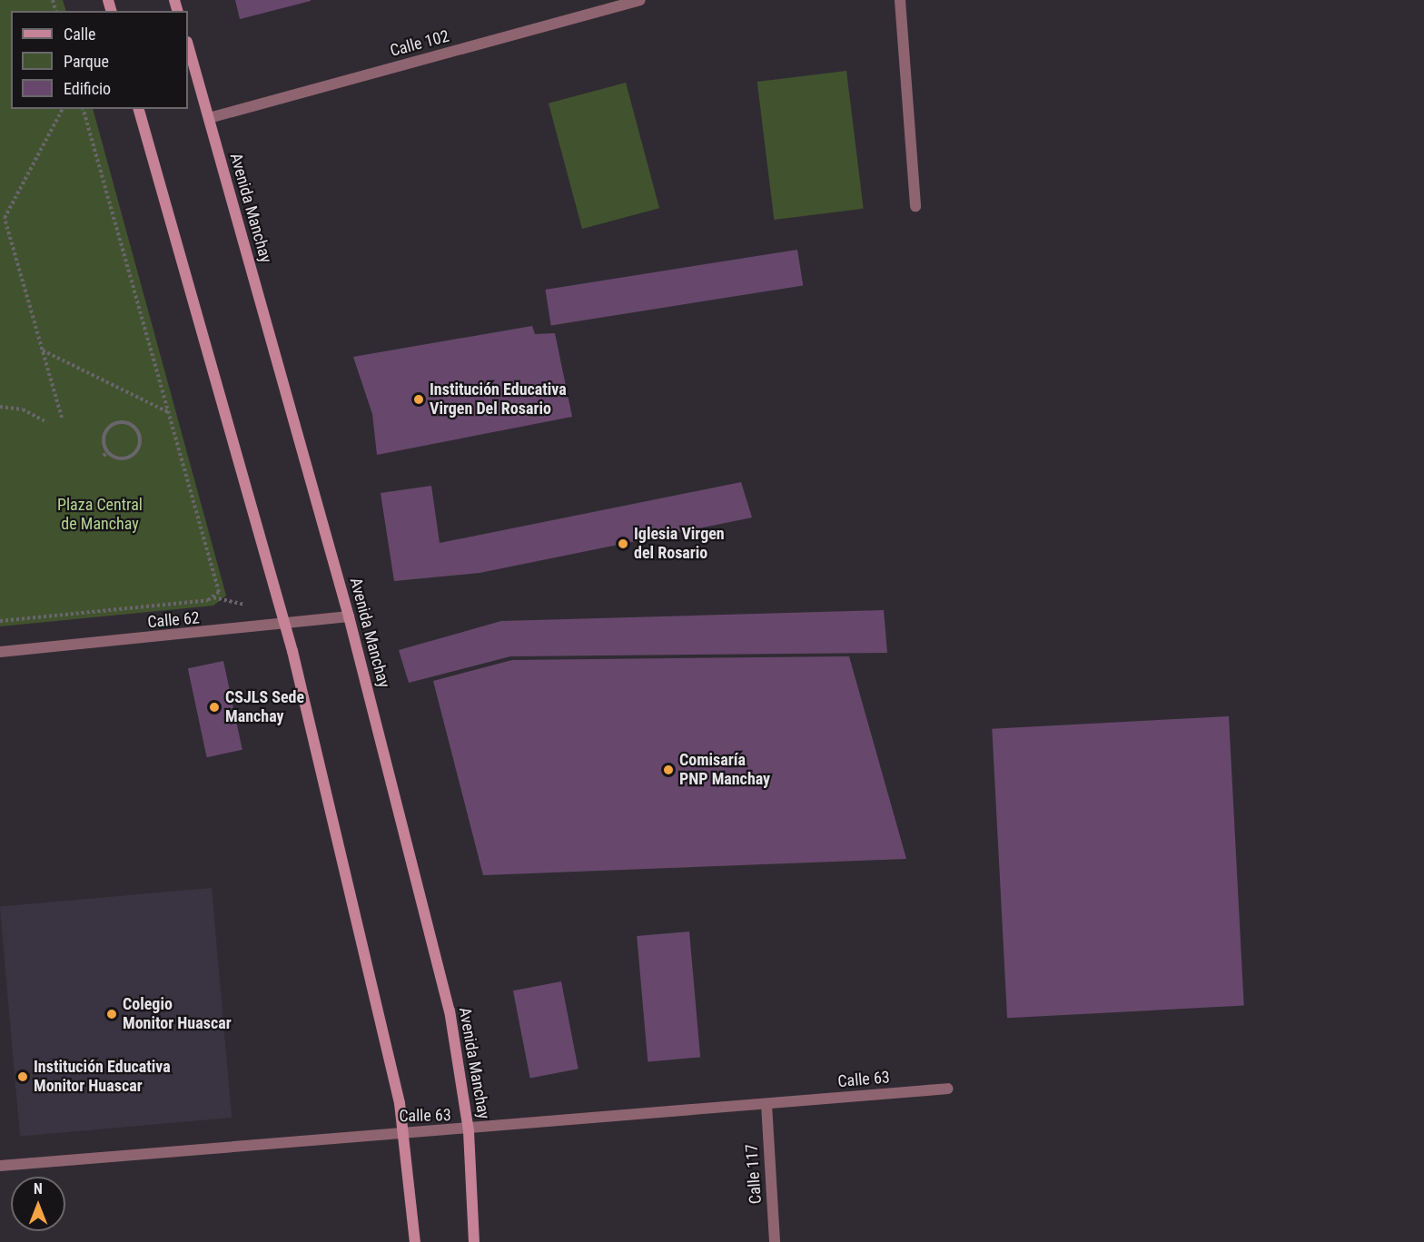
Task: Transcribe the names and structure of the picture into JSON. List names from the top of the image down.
{
  "streets": {
    "street": [
      "Calle 102",
      "Avenida Manchay",
      "Calle 62",
      "Calle 63",
      "Calle 117"
    ]
  },
  "crossings": [
    ["Calle 102", "Avenida Manchay"],
    ["Avenida Manchay", "Calle 62"],
    ["Avenida Manchay", "Calle 63"],
    ["Calle 63", "Calle 117"]
  ],
  "parks": ["Plaza Central de Manchay"],
  "places": [
    "Institución Educativa Virgen Del Rosario",
    "Iglesia Virgen del Rosario",
    "CSJLS Sede Manchay",
    "Comisaría PNP Manchay",
    "Colegio Monitor Huascar",
    "Institución Educativa Monitor Huascar"
  ],
  "legend": ["Calle", "Parque", "Edificio"],
  "north": "top"
}
